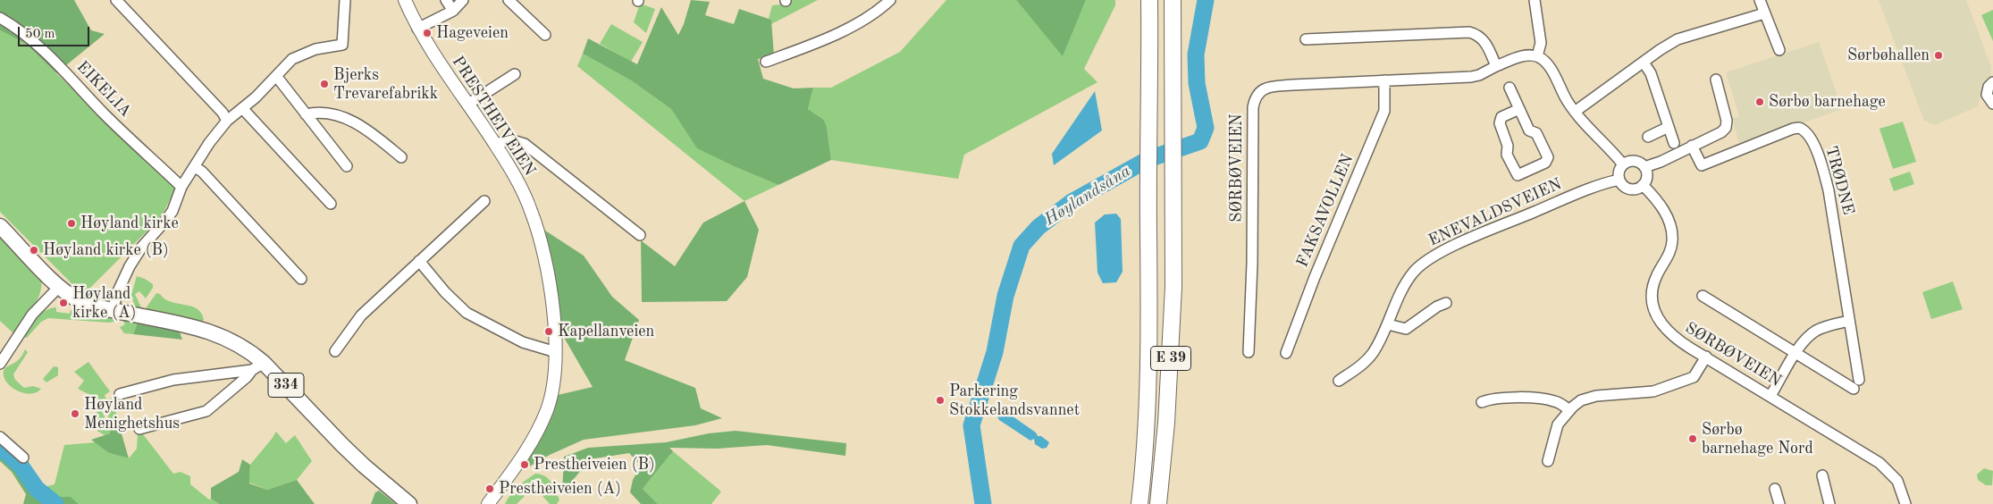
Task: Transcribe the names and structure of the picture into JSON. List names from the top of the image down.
{
  "streets": {
    "highway": ["E 39"],
    "main road": ["334"],
    "street": [
      "EIKELIA",
      "PRESTHEIVEIEN",
      "SØRBØVEIEN",
      "TRØDNE",
      "FAKSAVOLLEN",
      "ENEVALDSVEIEN"
    ]
  },
  "crossings": [
    ["SØRBØVEIEN", "FAKSAVOLLEN"],
    ["SØRBØVEIEN", "ENEVALDSVEIEN"]
  ],
  "water": ["Høylandsåna"],
  "places": [
    "Hageveien",
    "Sørbøhallen",
    "Bjerks Trevarefabrikk",
    "Sørbø barnehage",
    "Høyland kirke",
    "Høyland kirke (B)",
    "Høyland kirke (A)",
    "Kapellanveien",
    "Parkering Stokkelandsvannet",
    "Høyland Menighetshus",
    "Sørbø barnehage Nord",
    "Prestheiveien (B)",
    "Prestheiveien (A)"
  ],
  "scale_bar": "50 m"
}
